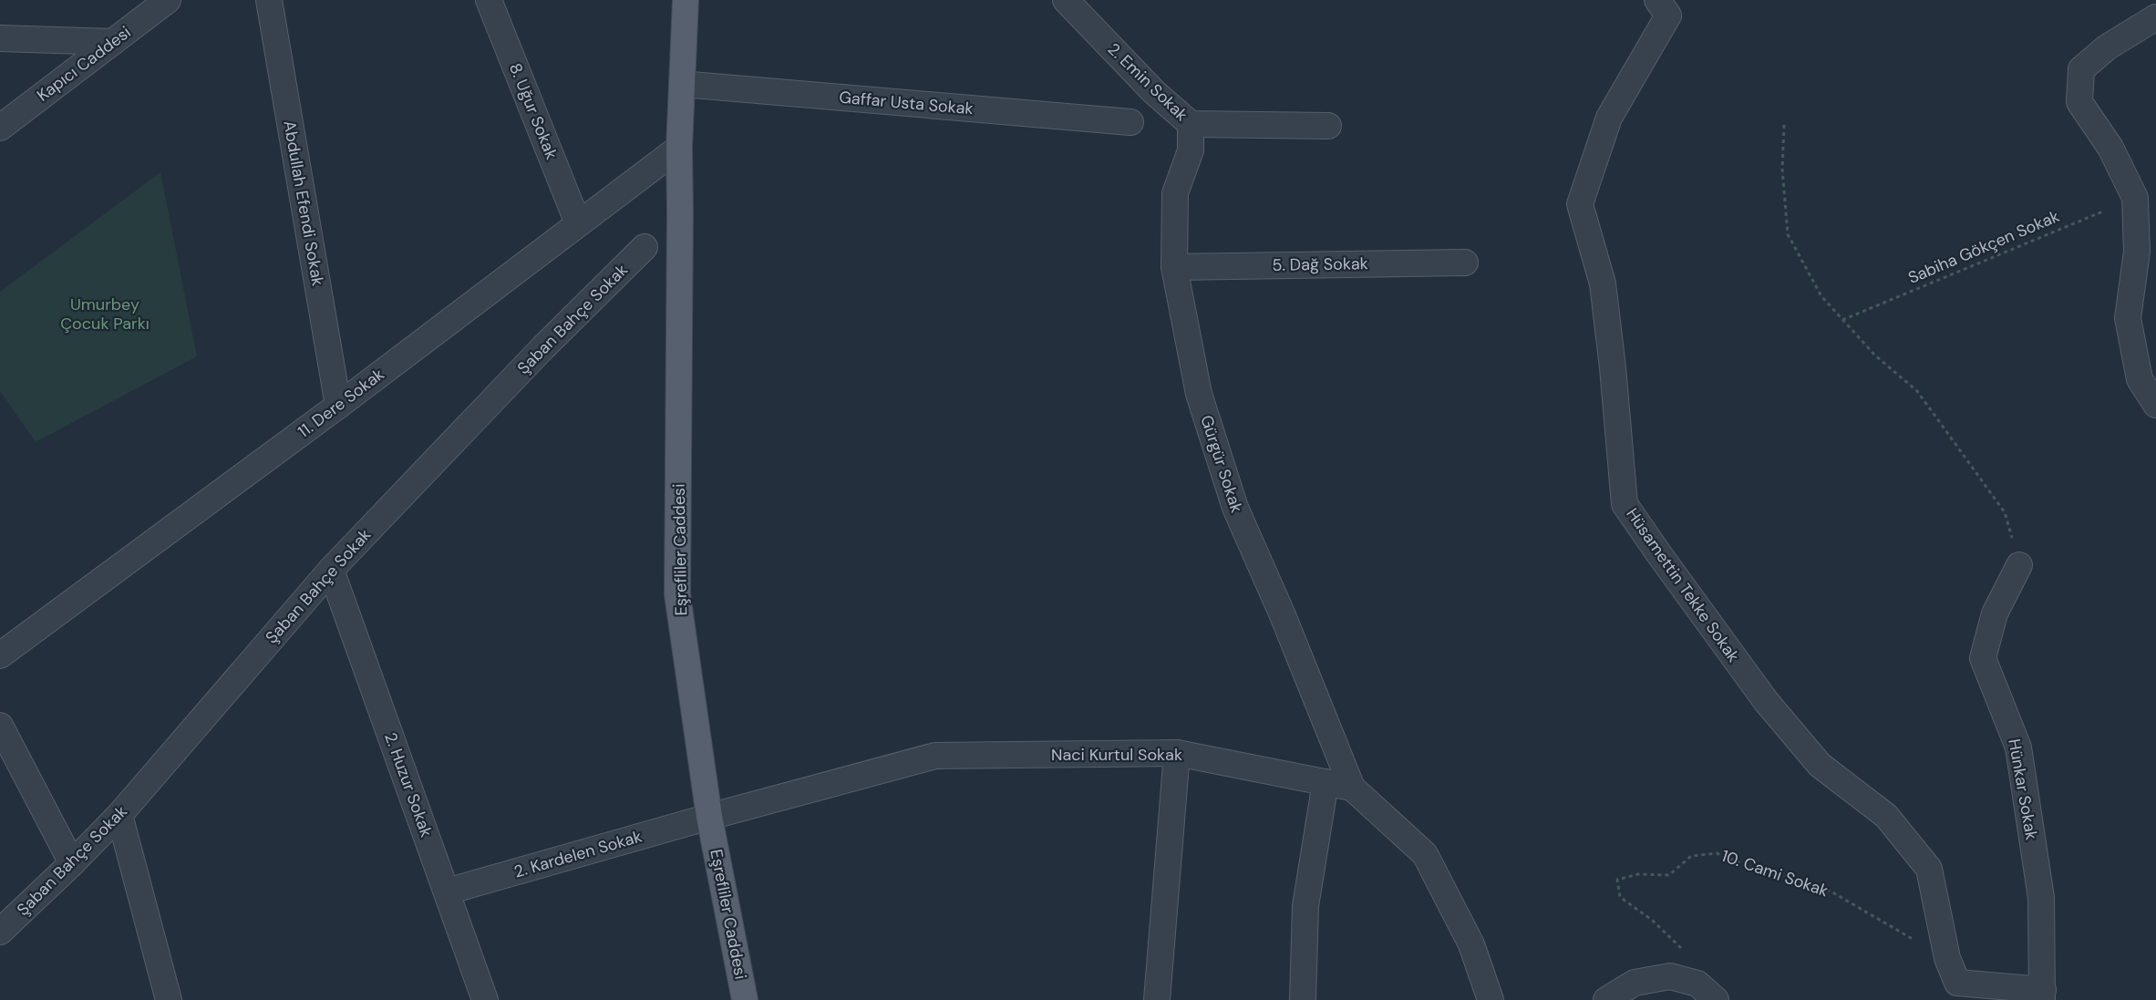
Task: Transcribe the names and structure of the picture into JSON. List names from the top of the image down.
{
  "streets": {
    "main road": ["Eşrefliler Caddesi"],
    "street": [
      "Kapıcı Caddesi",
      "2. Emin Sokak",
      "Gaffar Usta Sokak",
      "8. Uğur Sokak",
      "Abdullah Efendi Sokak",
      "5. Dağ Sokak",
      "Şaban Bahçe Sokak",
      "11. Dere Sokak",
      "Gürgür Sokak",
      "Hüsamettin Tekke Sokak",
      "Naci Kurtul Sokak",
      "2. Huzur Sokak",
      "Hünkar Sokak",
      "2. Kardelen Sokak"
    ],
    "path": ["Sabiha Gökçen Sokak", "10. Cami Sokak"]
  },
  "crossings": [
    ["2. Emin Sokak", "Gürgür Sokak"],
    ["Gaffar Usta Sokak", "Eşrefliler Caddesi"],
    ["8. Uğur Sokak", "11. Dere Sokak"],
    ["Abdullah Efendi Sokak", "11. Dere Sokak"],
    ["5. Dağ Sokak", "Gürgür Sokak"],
    ["Şaban Bahçe Sokak", "2. Huzur Sokak"],
    ["11. Dere Sokak", "Eşrefliler Caddesi"],
    ["Gürgür Sokak", "Naci Kurtul Sokak"],
    ["Eşrefliler Caddesi", "Naci Kurtul Sokak"],
    ["Eşrefliler Caddesi", "2. Kardelen Sokak"],
    ["Hüsamettin Tekke Sokak", "Hünkar Sokak"],
    ["Naci Kurtul Sokak", "2. Kardelen Sokak"],
    ["2. Huzur Sokak", "2. Kardelen Sokak"]
  ],
  "parks": ["Umurbey Çocuk Parkı"]
}
